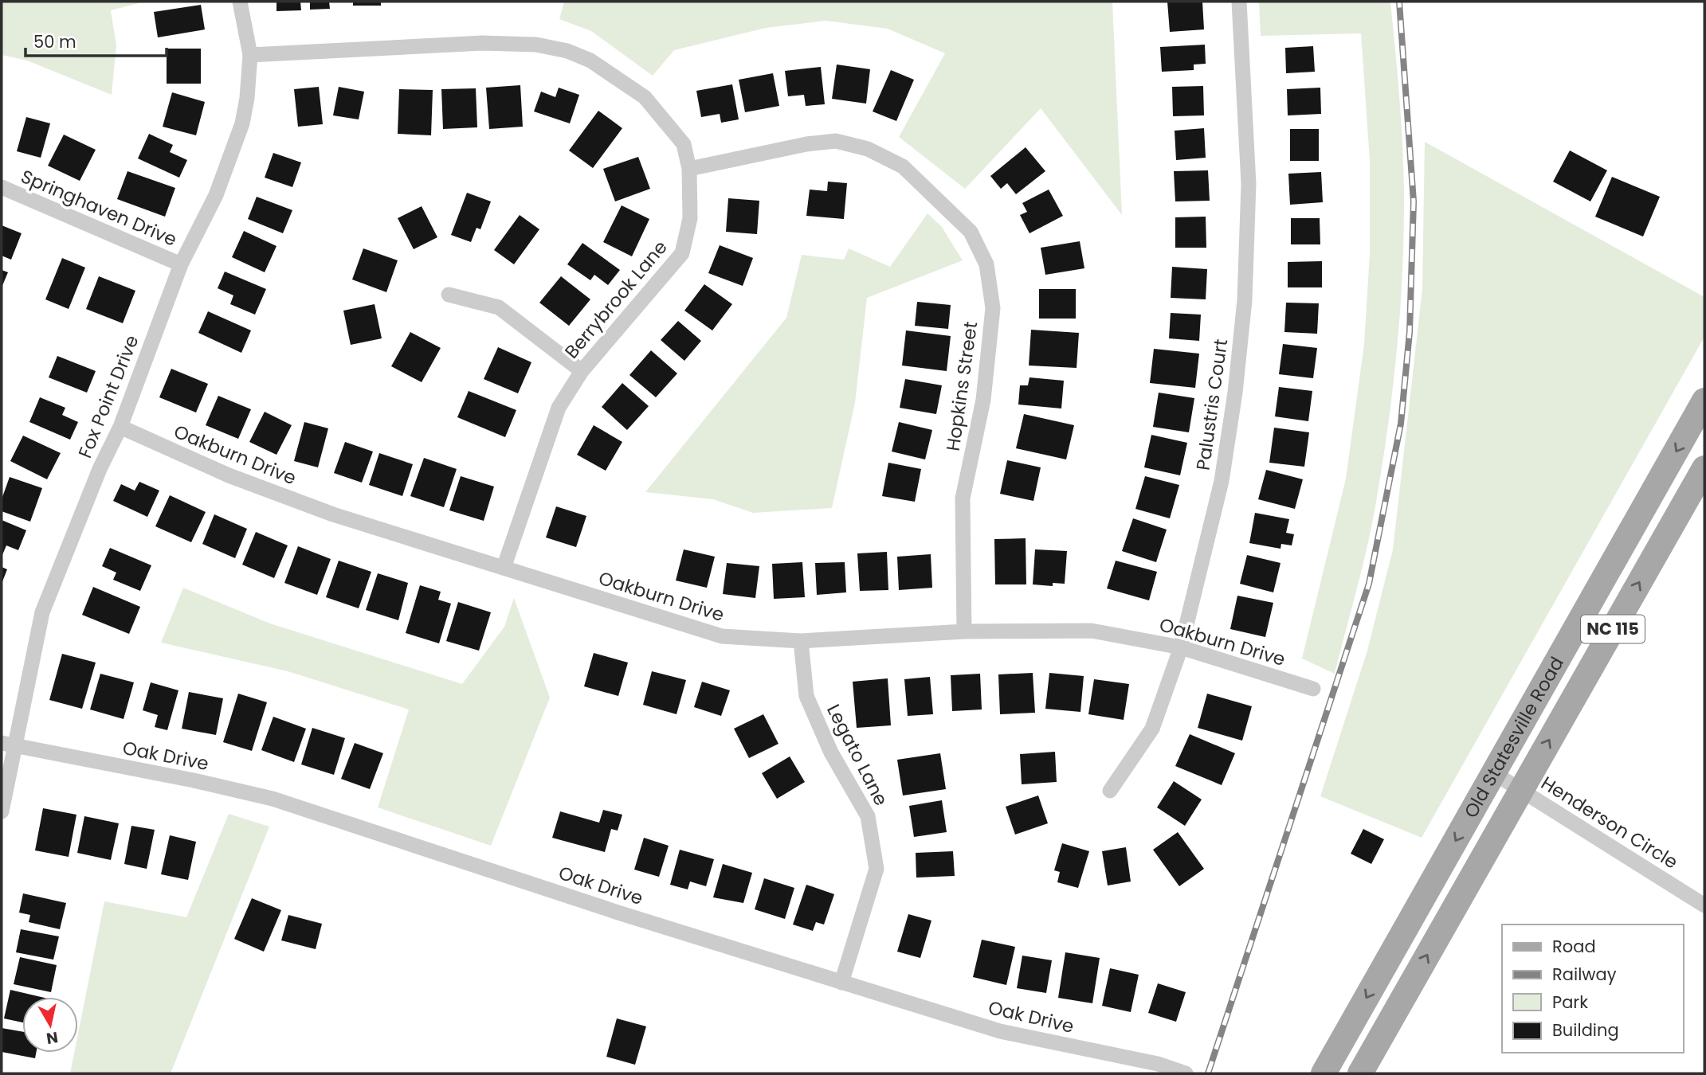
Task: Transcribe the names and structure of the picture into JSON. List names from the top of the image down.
{
  "streets": {
    "main road": ["NC 115", "Old Statesville Road"],
    "street": [
      "Springhaven Drive",
      "Berrybrook Lane",
      "Hopkins Street",
      "Fox Point Drive",
      "Palustris Court",
      "Oakburn Drive",
      "Legato Lane",
      "Oak Drive",
      "Henderson Circle"
    ]
  },
  "crossings": [
    ["Springhaven Drive", "Fox Point Drive"],
    ["Berrybrook Lane", "Hopkins Street"],
    ["Berrybrook Lane", "Fox Point Drive"],
    ["Berrybrook Lane", "Oakburn Drive"],
    ["Hopkins Street", "Oakburn Drive"],
    ["Fox Point Drive", "Oakburn Drive"],
    ["Fox Point Drive", "Oak Drive"],
    ["Palustris Court", "Oakburn Drive"],
    ["Oakburn Drive", "Legato Lane"],
    ["Old Statesville Road", "Henderson Circle"],
    ["Legato Lane", "Oak Drive"]
  ],
  "legend": [
    "Road",
    "Railway",
    "Park",
    "Building"
  ],
  "scale_bar": "50 m",
  "north": "bottom"
}
